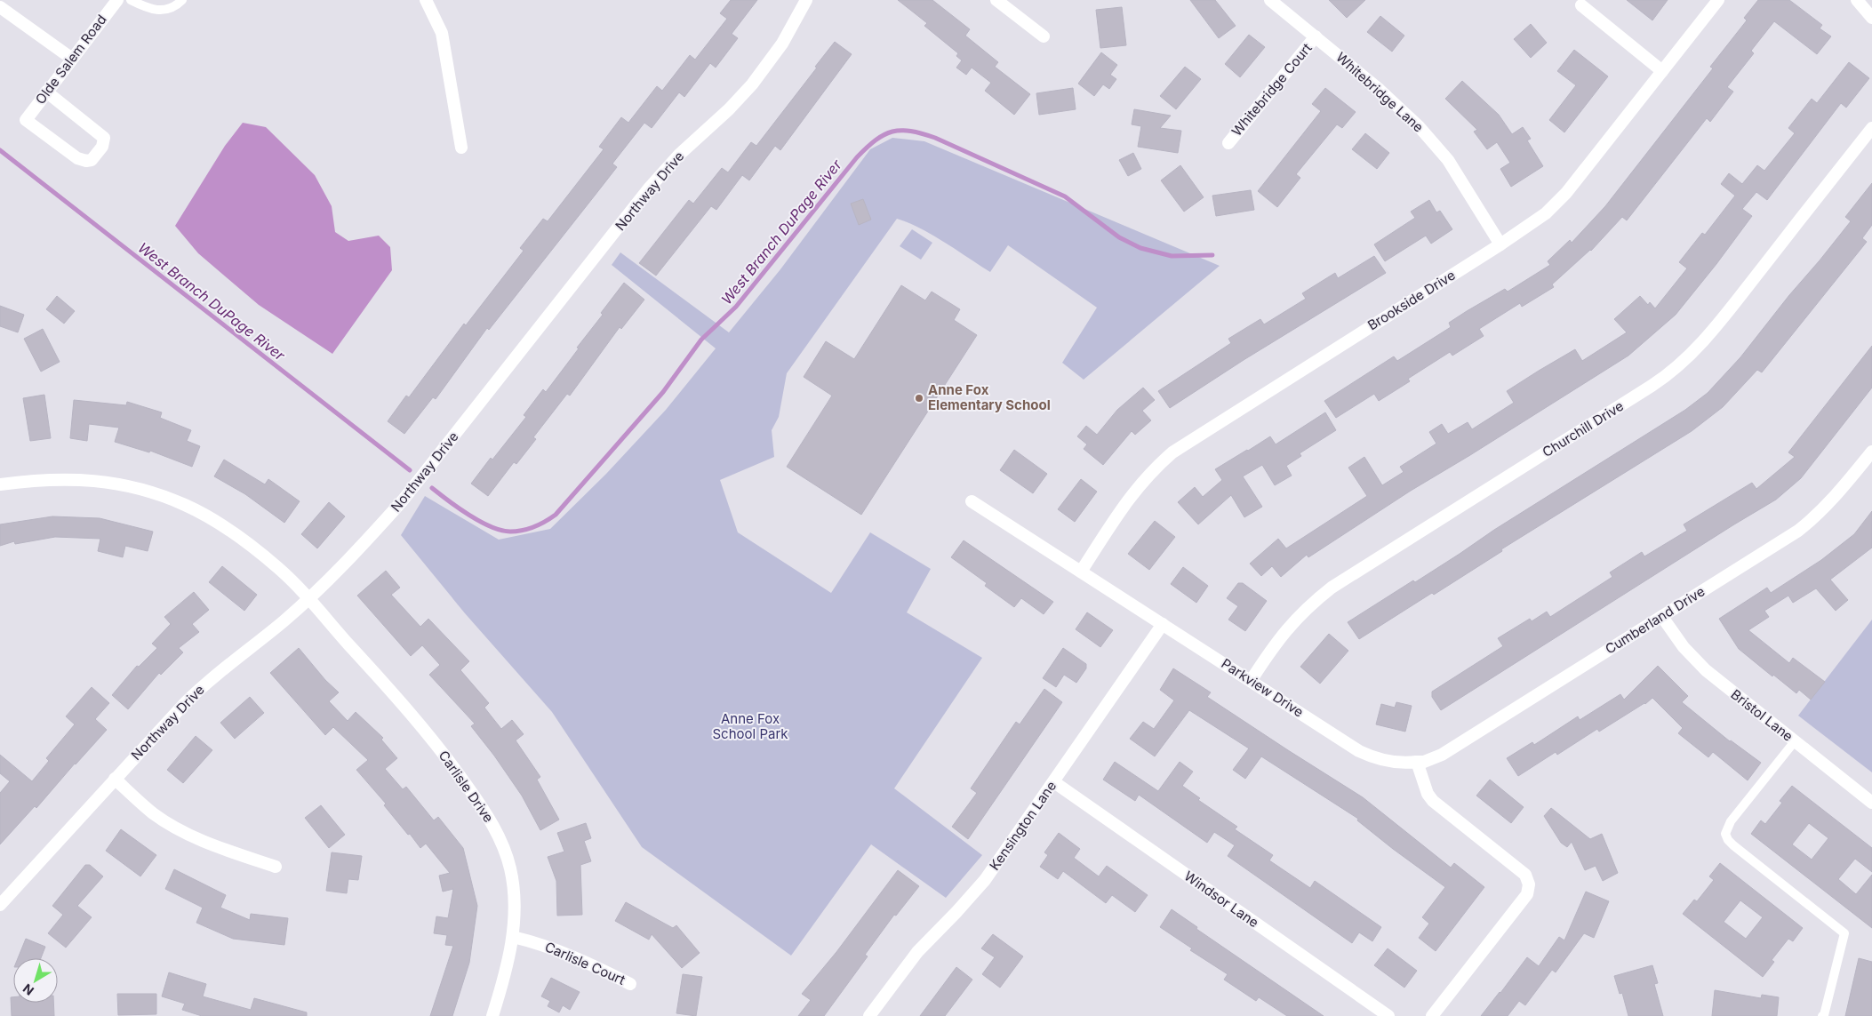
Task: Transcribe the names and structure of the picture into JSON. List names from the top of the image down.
{
  "streets": {
    "street": [
      "Olde Salem Road",
      "Whitebridge Court",
      "Whitebridge Lane",
      "Northway Drive",
      "Brookside Drive",
      "Churchill Drive",
      "Cumberland Drive",
      "Parkview Drive",
      "Bristol Lane",
      "Carlisle Drive",
      "Kensington Lane",
      "Windsor Lane",
      "Carlisle Court"
    ]
  },
  "crossings": [
    ["Whitebridge Court", "Whitebridge Lane"],
    ["Whitebridge Lane", "Brookside Drive"],
    ["Northway Drive", "Carlisle Drive"],
    ["Brookside Drive", "Parkview Drive"],
    ["Churchill Drive", "Parkview Drive"],
    ["Cumberland Drive", "Parkview Drive"],
    ["Cumberland Drive", "Bristol Lane"],
    ["Parkview Drive", "Kensington Lane"],
    ["Carlisle Drive", "Carlisle Court"],
    ["Kensington Lane", "Windsor Lane"]
  ],
  "water": ["West Branch DuPage River"],
  "parks": ["Anne Fox School Park"],
  "places": ["Anne Fox Elementary School"],
  "north": "bottom left"
}
